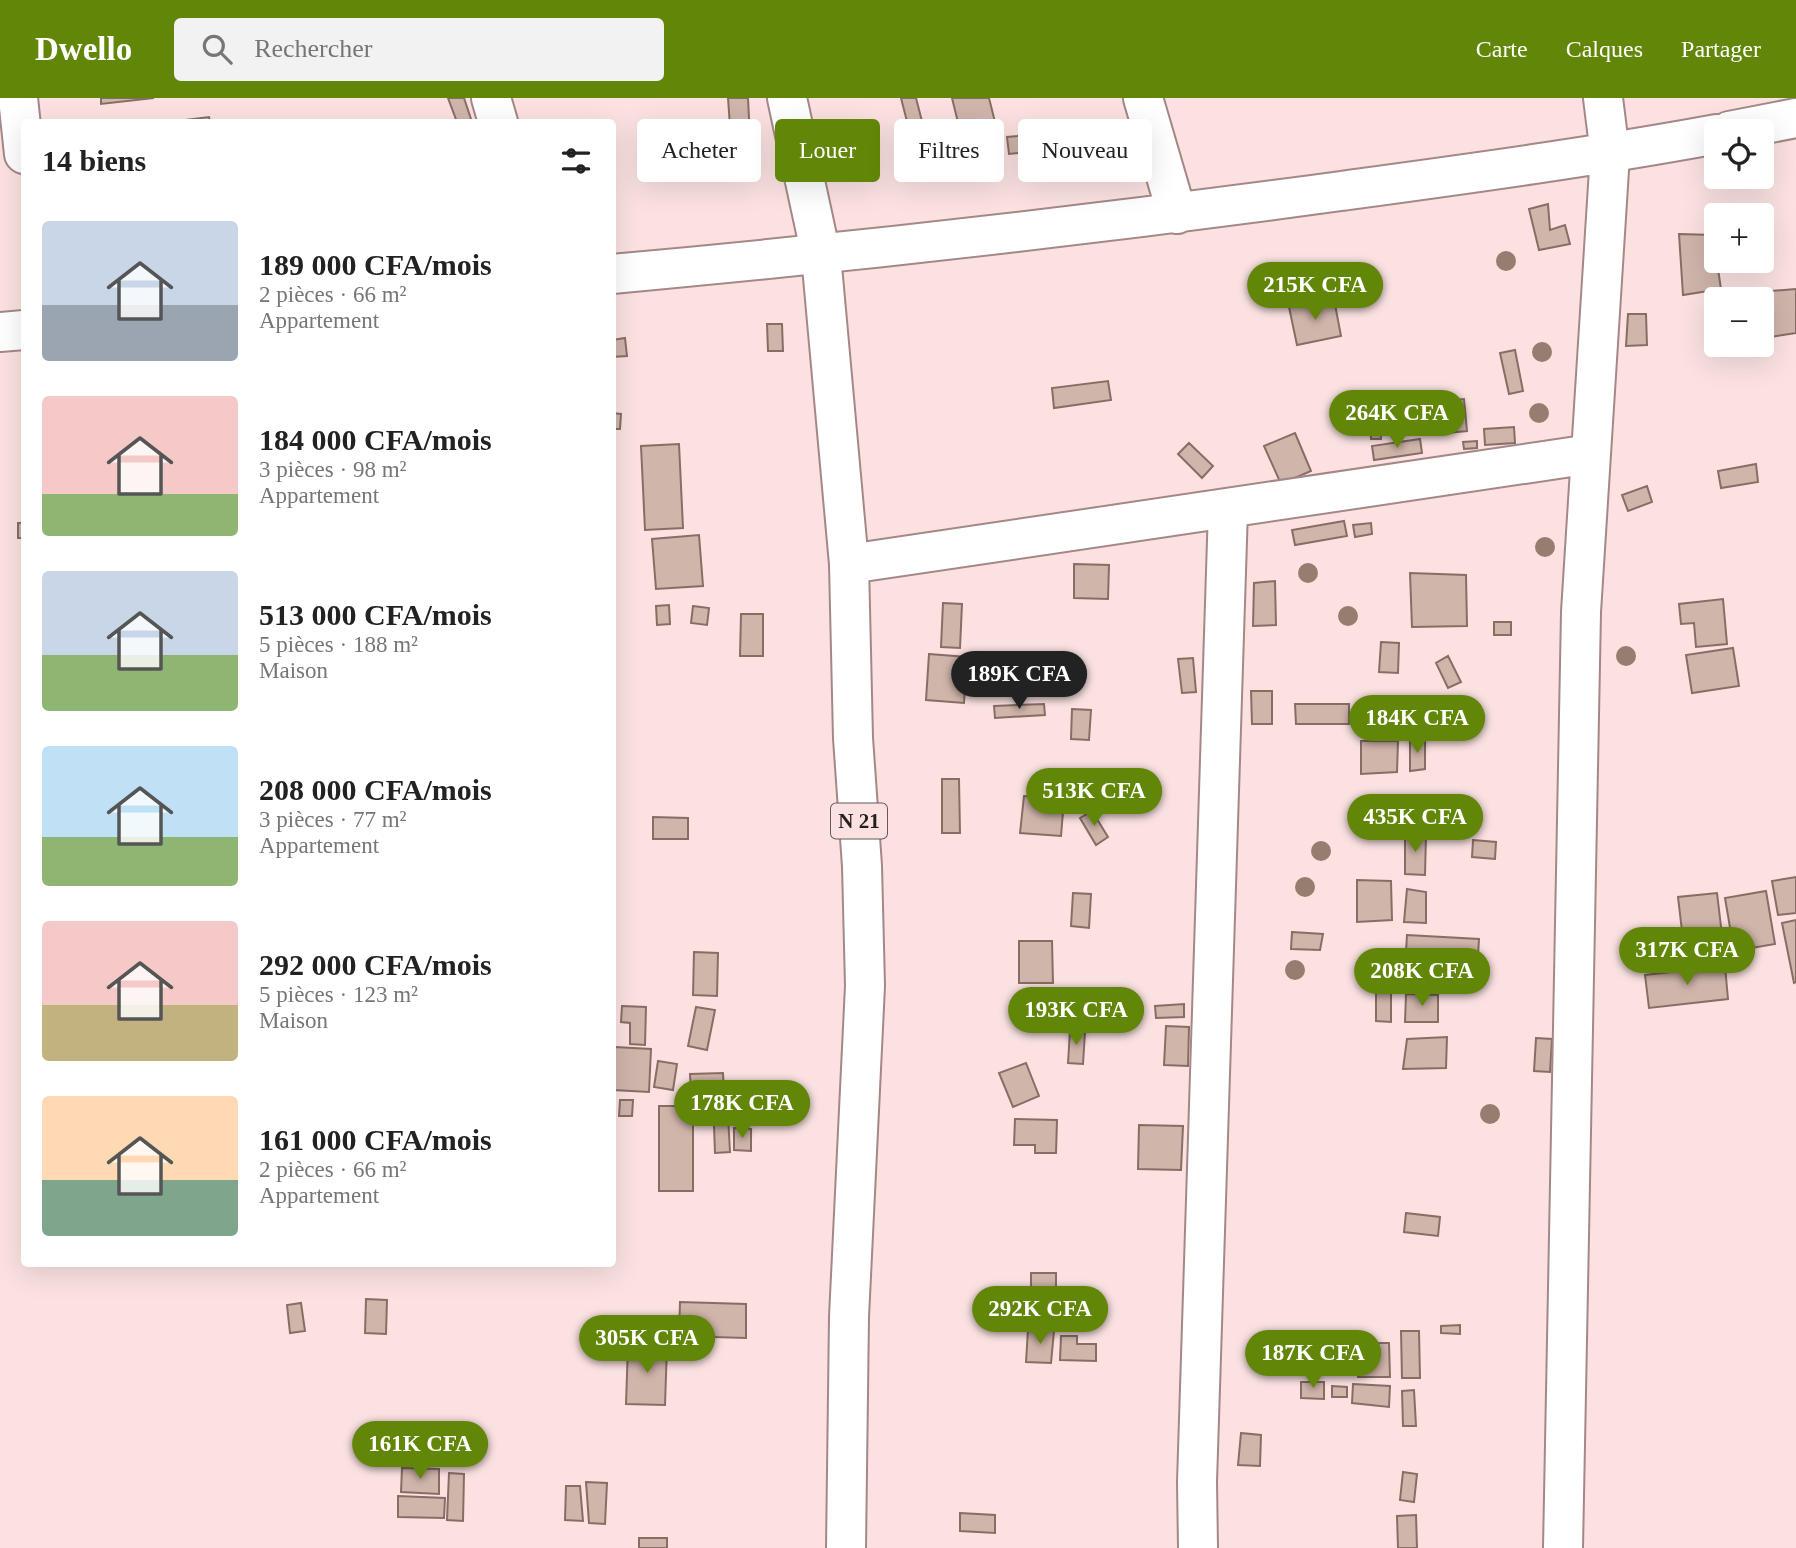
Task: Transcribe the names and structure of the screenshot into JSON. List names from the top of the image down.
{
  "streets": {
    "street": ["N 21"]
  },
  "page": {
    "header": "Dwello",
    "search": "Rechercher",
    "nav": ["Carte", "Calques", "Partager"],
    "map_buttons": ["+", "−"],
    "chip": [
      "Acheter",
      "Louer",
      "Filtres",
      "Nouveau"
    ],
    "heading": "14 biens",
    "list": [
      {
        "name": "189 000 CFA/mois",
        "note": "2 pièces · 66 m² · Appartement"
      },
      {
        "name": "184 000 CFA/mois",
        "note": "3 pièces · 98 m² · Appartement"
      },
      {
        "name": "513 000 CFA/mois",
        "note": "5 pièces · 188 m² · Maison"
      },
      {
        "name": "208 000 CFA/mois",
        "note": "3 pièces · 77 m² · Appartement"
      },
      {
        "name": "292 000 CFA/mois",
        "note": "5 pièces · 123 m² · Maison"
      },
      {
        "name": "161 000 CFA/mois",
        "note": "2 pièces · 66 m² · Appartement"
      }
    ],
    "price": [
      "215K CFA",
      "264K CFA",
      "189K CFA",
      "184K CFA",
      "513K CFA",
      "435K CFA",
      "317K CFA",
      "208K CFA",
      "193K CFA",
      "178K CFA",
      "292K CFA",
      "305K CFA",
      "187K CFA",
      "161K CFA"
    ]
  }
}
